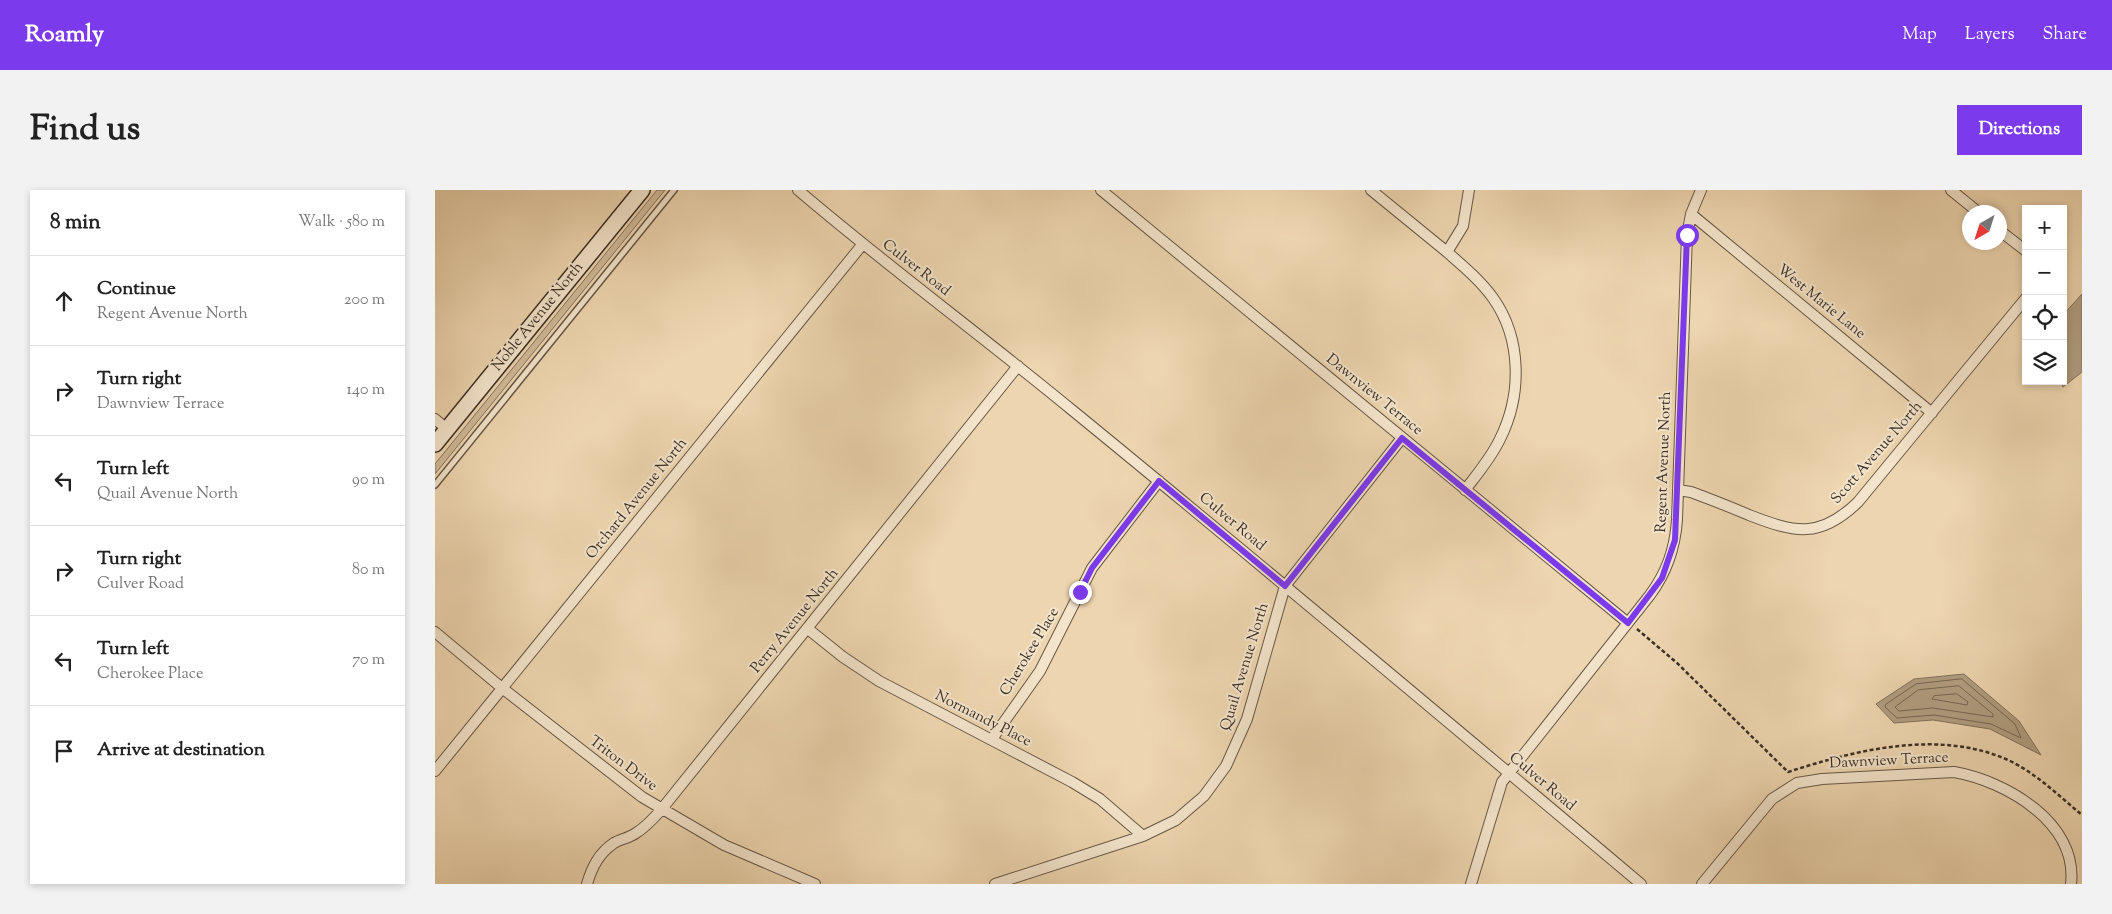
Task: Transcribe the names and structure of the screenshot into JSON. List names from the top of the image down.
{
  "streets": {
    "street": [
      "Culver Road",
      "West Marie Lane",
      "Noble Avenue North",
      "Dawnview Terrace",
      "Scott Avenue North",
      "Regent Avenue North",
      "Orchard Avenue North",
      "Perry Avenue North",
      "Cherokee Place",
      "Quail Avenue North",
      "Normandy Place",
      "Triton Drive"
    ]
  },
  "crossings": [
    ["Culver Road", "Regent Avenue North"],
    ["Culver Road", "Orchard Avenue North"],
    ["Culver Road", "Perry Avenue North"],
    ["Culver Road", "Cherokee Place"],
    ["Culver Road", "Quail Avenue North"],
    ["West Marie Lane", "Scott Avenue North"],
    ["West Marie Lane", "Regent Avenue North"],
    ["Dawnview Terrace", "Regent Avenue North"],
    ["Dawnview Terrace", "Quail Avenue North"],
    ["Scott Avenue North", "Regent Avenue North"],
    ["Orchard Avenue North", "Triton Drive"],
    ["Perry Avenue North", "Normandy Place"],
    ["Perry Avenue North", "Triton Drive"],
    ["Cherokee Place", "Normandy Place"],
    ["Quail Avenue North", "Normandy Place"]
  ],
  "north": "bottom left",
  "page": {
    "header": "Roamly",
    "nav": ["Map", "Layers", "Share"],
    "title": "Find us",
    "buttons": "Directions",
    "heading": ["8 min", "Walk · 580 m"],
    "map_buttons": ["+", "−"],
    "list": [
      ["Continue", "Regent Avenue North", "200 m"],
      ["Turn right", "Dawnview Terrace", "140 m"],
      ["Turn left", "Quail Avenue North", "90 m"],
      ["Turn right", "Culver Road", "80 m"],
      ["Turn left", "Cherokee Place", "70 m"],
      "Arrive at destination"
    ]
  }
}
